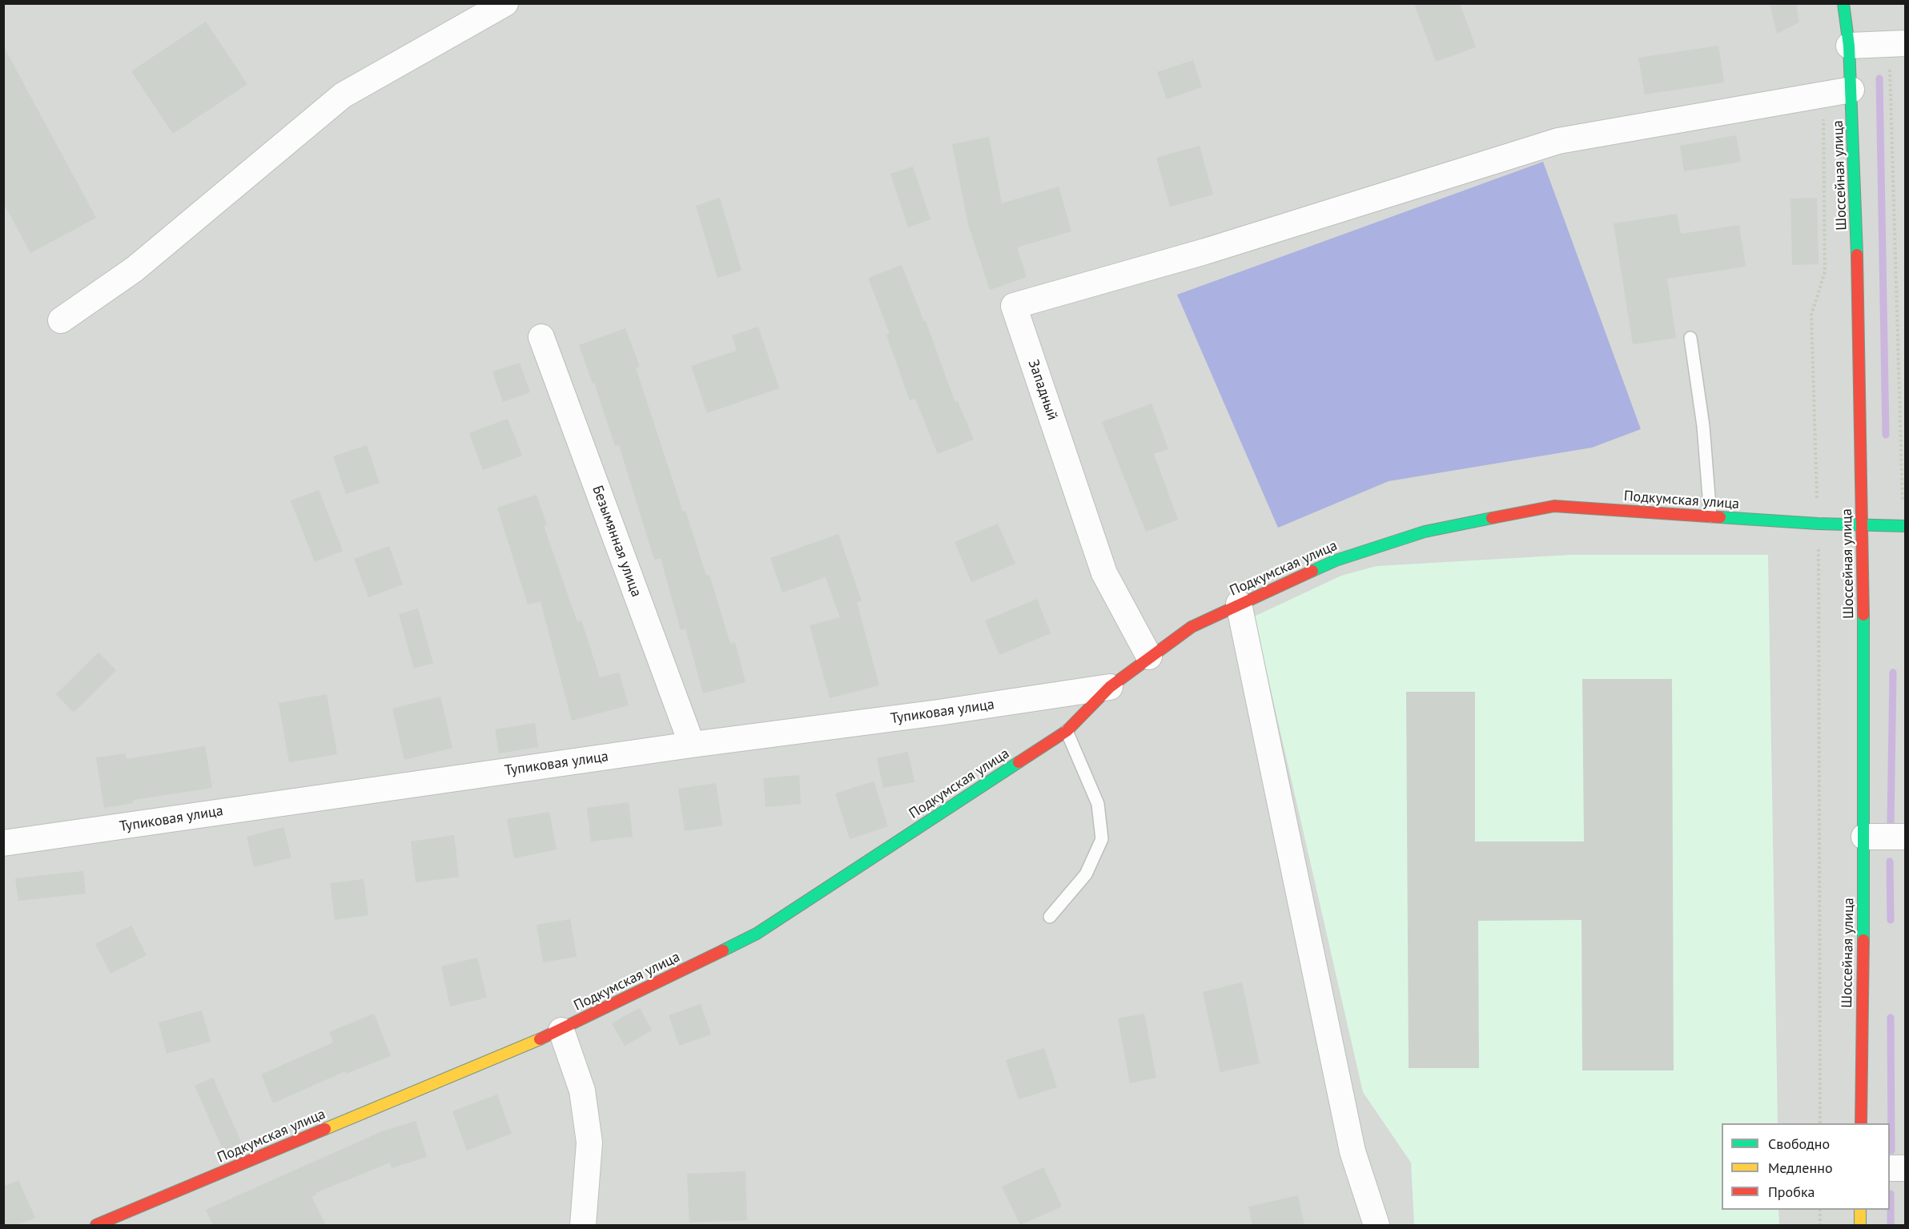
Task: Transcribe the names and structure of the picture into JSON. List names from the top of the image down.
{
  "streets": {
    "street": [
      "Шоссейная улица",
      "Западный",
      "Подкумская улица",
      "Безымянная улица",
      "Тупиковая улица"
    ]
  },
  "crossings": [
    ["Шоссейная улица", "Подкумская улица"],
    ["Западный", "Подкумская улица"],
    ["Подкумская улица", "Тупиковая улица"],
    ["Безымянная улица", "Тупиковая улица"]
  ],
  "legend": ["Свободно", "Медленно", "Пробка"]
}
